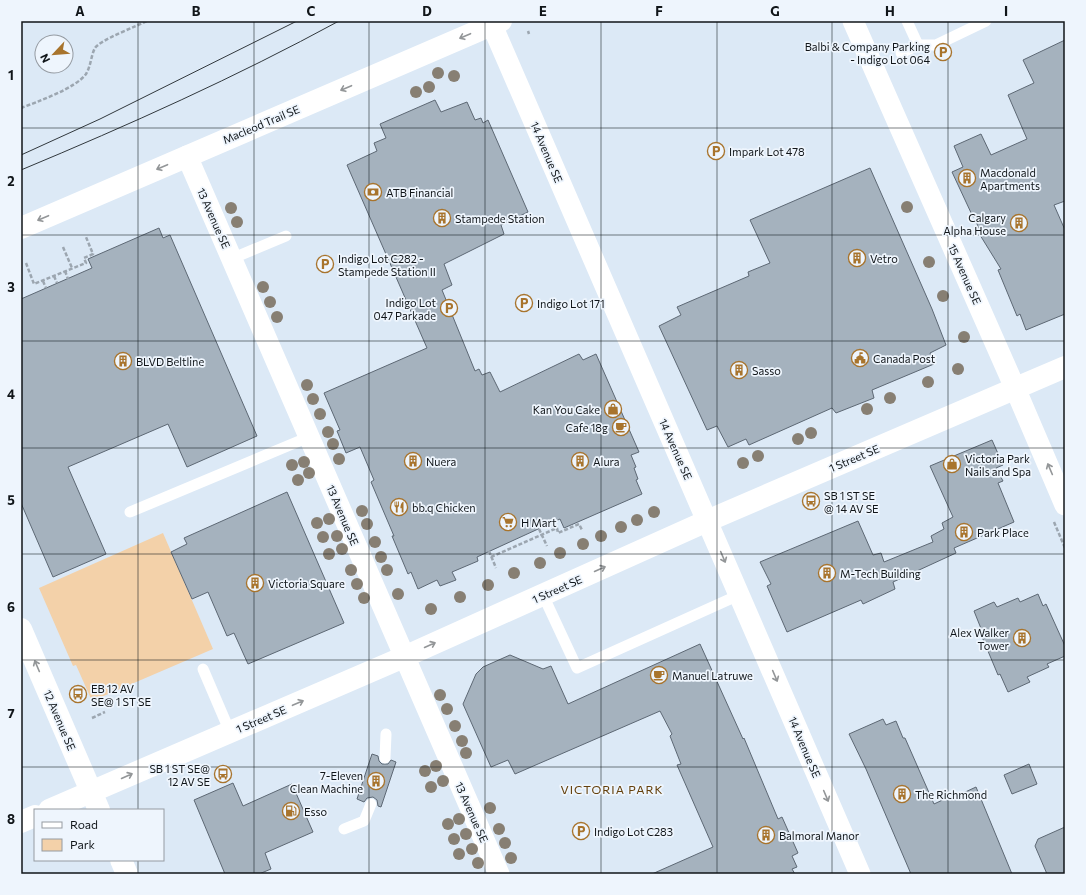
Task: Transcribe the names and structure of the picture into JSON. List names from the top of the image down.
{
  "streets": {
    "main road": ["Macleod Trail SE", "1 Street SE", "12 Avenue SE"],
    "street": ["14 Avenue SE", "13 Avenue SE", "15 Avenue SE"]
  },
  "crossings": [
    ["Macleod Trail SE", "14 Avenue SE"],
    ["Macleod Trail SE", "13 Avenue SE"],
    ["14 Avenue SE", "1 Street SE"],
    ["13 Avenue SE", "1 Street SE"],
    ["15 Avenue SE", "1 Street SE"],
    ["1 Street SE", "12 Avenue SE"]
  ],
  "one_way": [
    "Macleod Trail SE",
    "14 Avenue SE",
    "1 Street SE",
    "12 Avenue SE"
  ],
  "districts": ["VICTORIA PARK"],
  "places": {
    "parking": [
      "Balbi & Company Parking - Indigo Lot 064",
      "Impark Lot 478",
      "Indigo Lot C282 - Stampede Station II",
      "Indigo Lot 171",
      "Indigo Lot 047 Parkade",
      "Indigo Lot C283"
    ],
    "building": [
      "Macdonald Apartments",
      "Stampede Station",
      "Calgary Alpha House",
      "Vetro",
      "BLVD Beltline",
      "Sasso",
      "Nuera",
      "Alura",
      "Park Place",
      "M-Tech Building",
      "Victoria Square",
      "Alex Walker Tower",
      "7-Eleven Clean Machine",
      "The Richmond",
      "Balmoral Manor"
    ],
    "bank": ["ATB Financial"],
    "public building": ["Canada Post"],
    "shop": ["Kan You Cake", "Victoria Park Nails and Spa"],
    "cafe": ["Cafe 18g", "Manuel Latruwe"],
    "bus stop": ["SB 1 ST SE @ 14 AV SE", "EB 12 AV SE@ 1 ST SE", "SB 1 ST SE@ 12 AV SE"],
    "restaurant": ["bb.q Chicken"],
    "supermarket": ["H Mart"],
    "fuel station": ["Esso"]
  },
  "legend": ["Road", "Park"],
  "north": "bottom left",
  "grid": {
    "columns": [
      "A",
      "B",
      "C",
      "D",
      "E",
      "F",
      "G",
      "H",
      "I"
    ],
    "rows": [
      "1",
      "2",
      "3",
      "4",
      "5",
      "6",
      "7",
      "8"
    ]
  }
}
